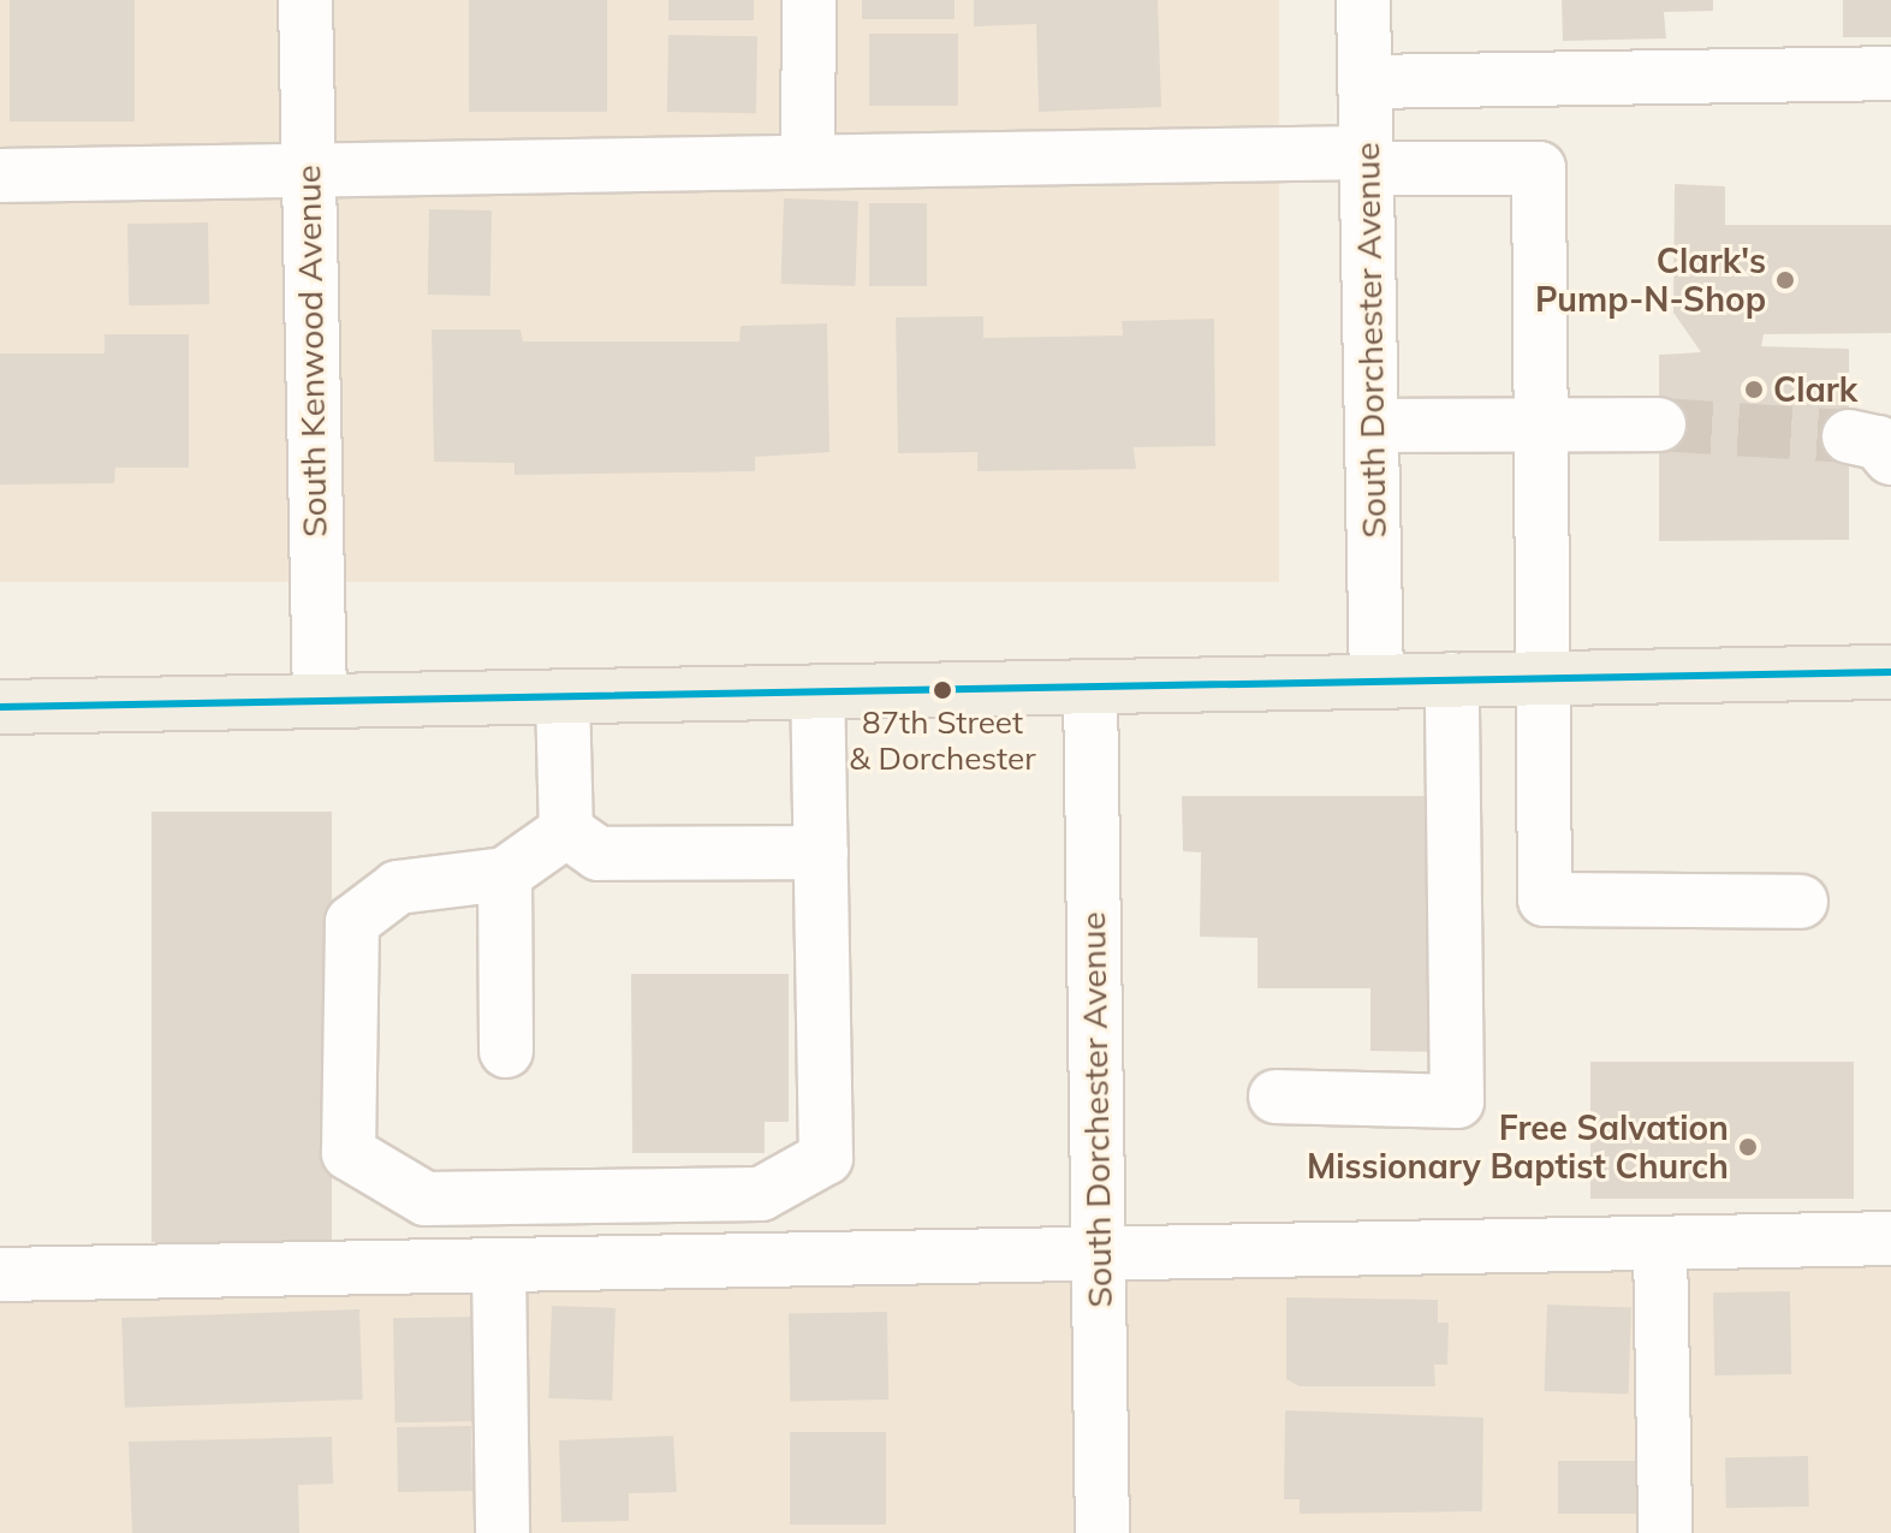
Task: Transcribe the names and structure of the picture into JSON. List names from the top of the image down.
{
  "streets": {
    "street": ["South Dorchester Avenue", "South Kenwood Avenue"]
  },
  "places": [
    "Clark's Pump-N-Shop",
    "Clark",
    "87th Street & Dorchester",
    "Free Salvation Missionary Baptist Church"
  ]
}
